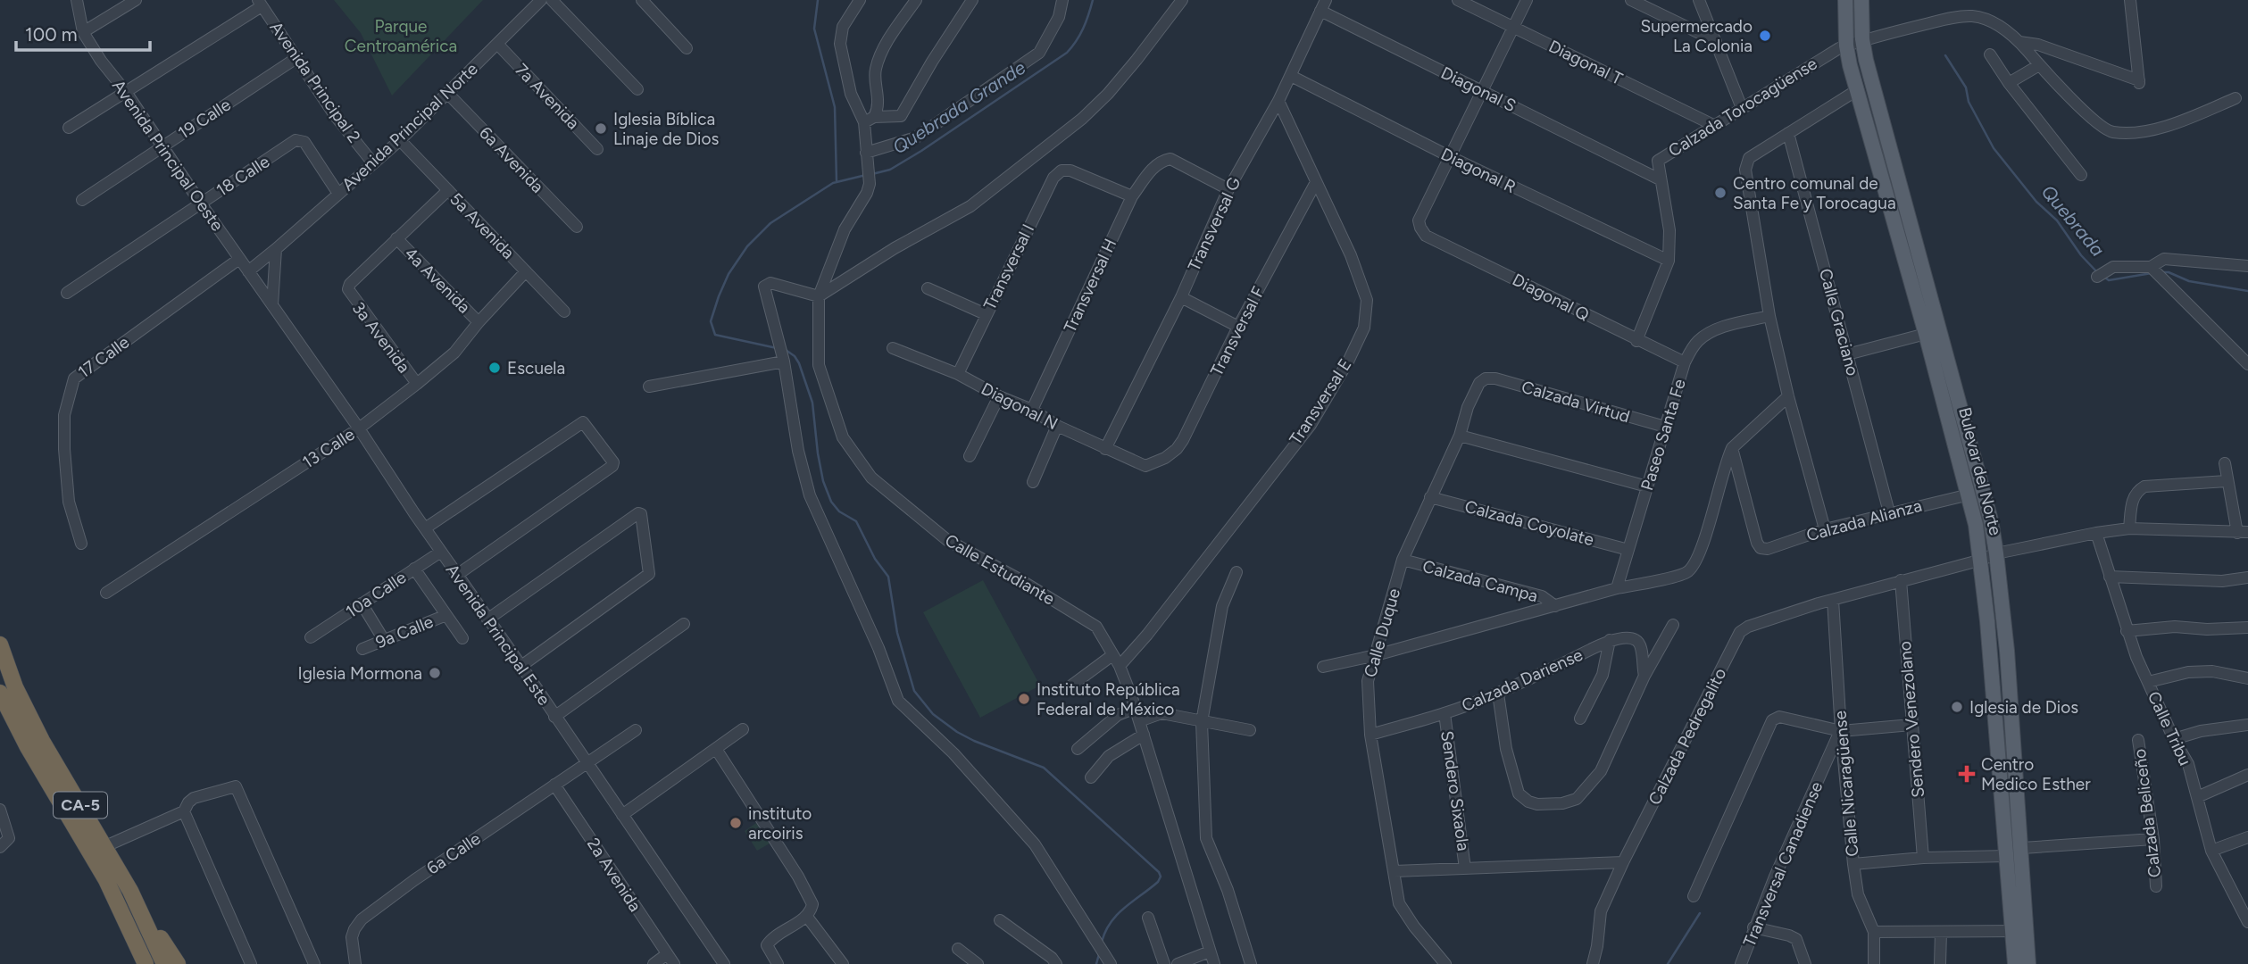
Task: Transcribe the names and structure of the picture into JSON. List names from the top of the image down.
{
  "streets": {
    "highway": ["CA-5"],
    "main road": ["Bulevar del Norte"],
    "street": [
      "Diagonal T",
      "Avenida Principal 2",
      "Diagonal S",
      "7a Avenida",
      "Calzada Torocagüense",
      "19 Calle",
      "Avenida Principal Norte",
      "Avenida Principal Oeste",
      "6a Avenida",
      "Diagonal R",
      "18 Calle",
      "Transversal G",
      "5a Avenida",
      "Transversal I",
      "4a Avenida",
      "Transversal H",
      "Diagonal Q",
      "Calle Graciano",
      "Transversal F",
      "3a Avenida",
      "17 Calle",
      "Transversal E",
      "Calzada Virtud",
      "Diagonal N",
      "Paseo Santa Fe",
      "13 Calle",
      "Calzada Alianza",
      "Calzada Coyolate",
      "Calle Estudiante",
      "Calzada Campa",
      "10a Calle",
      "9a Calle",
      "Calle Duque",
      "Avenida Principal Este",
      "Calzada Dariense",
      "Sendero Venezolano",
      "Calle Tribu",
      "Calzada Pedregalito",
      "Calle Nicaragüense",
      "Sendero Sixaola",
      "Calzada Beliceño",
      "6a Calle",
      "Transversal Canadiense",
      "2a Avenida"
    ]
  },
  "crossings": [
    ["Diagonal T", "Calzada Torocagüense"],
    ["Avenida Principal 2", "19 Calle"],
    ["Avenida Principal 2", "Avenida Principal Norte"],
    ["Diagonal S", "Calzada Torocagüense"],
    ["Diagonal S", "Transversal G"],
    ["7a Avenida", "Avenida Principal Norte"],
    ["Calzada Torocagüense", "Diagonal R"],
    ["Calzada Torocagüense", "Diagonal Q"],
    ["Calzada Torocagüense", "Bulevar del Norte"],
    ["19 Calle", "Avenida Principal Oeste"],
    ["Avenida Principal Norte", "Avenida Principal Oeste"],
    ["Avenida Principal Norte", "6a Avenida"],
    ["Avenida Principal Norte", "18 Calle"],
    ["Avenida Principal Norte", "5a Avenida"],
    ["Avenida Principal Oeste", "18 Calle"],
    ["Avenida Principal Oeste", "17 Calle"],
    ["Avenida Principal Oeste", "Avenida Principal Este"],
    ["Diagonal R", "Transversal G"],
    ["Diagonal R", "Diagonal Q"],
    ["Transversal G", "Transversal H"],
    ["Transversal G", "Transversal E"],
    ["Transversal G", "Diagonal N"],
    ["5a Avenida", "13 Calle"],
    ["Transversal I", "Transversal H"],
    ["Transversal I", "Diagonal N"],
    ["4a Avenida", "3a Avenida"],
    ["4a Avenida", "13 Calle"],
    ["Transversal H", "Diagonal N"],
    ["Diagonal Q", "Paseo Santa Fe"],
    ["Calle Graciano", "Calzada Alianza"],
    ["Transversal F", "Transversal E"],
    ["Transversal F", "Diagonal N"],
    ["3a Avenida", "13 Calle"],
    ["Transversal E", "Calle Estudiante"],
    ["Calzada Virtud", "Paseo Santa Fe"],
    ["Calzada Virtud", "Calle Duque"],
    ["Paseo Santa Fe", "Calzada Coyolate"],
    ["13 Calle", "Avenida Principal Este"],
    ["Bulevar del Norte", "Calzada Alianza"],
    ["Bulevar del Norte", "Calzada Pedregalito"],
    ["Calzada Coyolate", "Calle Duque"],
    ["Calzada Campa", "Calle Duque"],
    ["10a Calle", "Avenida Principal Este"],
    ["Calle Duque", "Calzada Dariense"],
    ["Avenida Principal Este", "6a Calle"],
    ["Calzada Dariense", "Sendero Sixaola"],
    ["Sendero Venezolano", "Calzada Pedregalito"],
    ["Calle Tribu", "Calzada Pedregalito"],
    ["Calzada Pedregalito", "Calle Nicaragüense"],
    ["Calle Nicaragüense", "Transversal Canadiense"],
    ["6a Calle", "2a Avenida"]
  ],
  "water": ["Quebrada Grande", "Quebrada"],
  "parks": ["Parque Centroamérica"],
  "places": {
    "other": [
      "Supermercado La Colonia",
      "Iglesia Bíblica Linaje de Dios",
      "Centro comunal de Santa Fe y Torocagua",
      "Escuela",
      "Iglesia Mormona",
      "Instituto República Federal de México",
      "Iglesia de Dios",
      "instituto arcoiris"
    ],
    "health": ["Centro Medico Esther"]
  },
  "scale_bar": "100 m"
}
